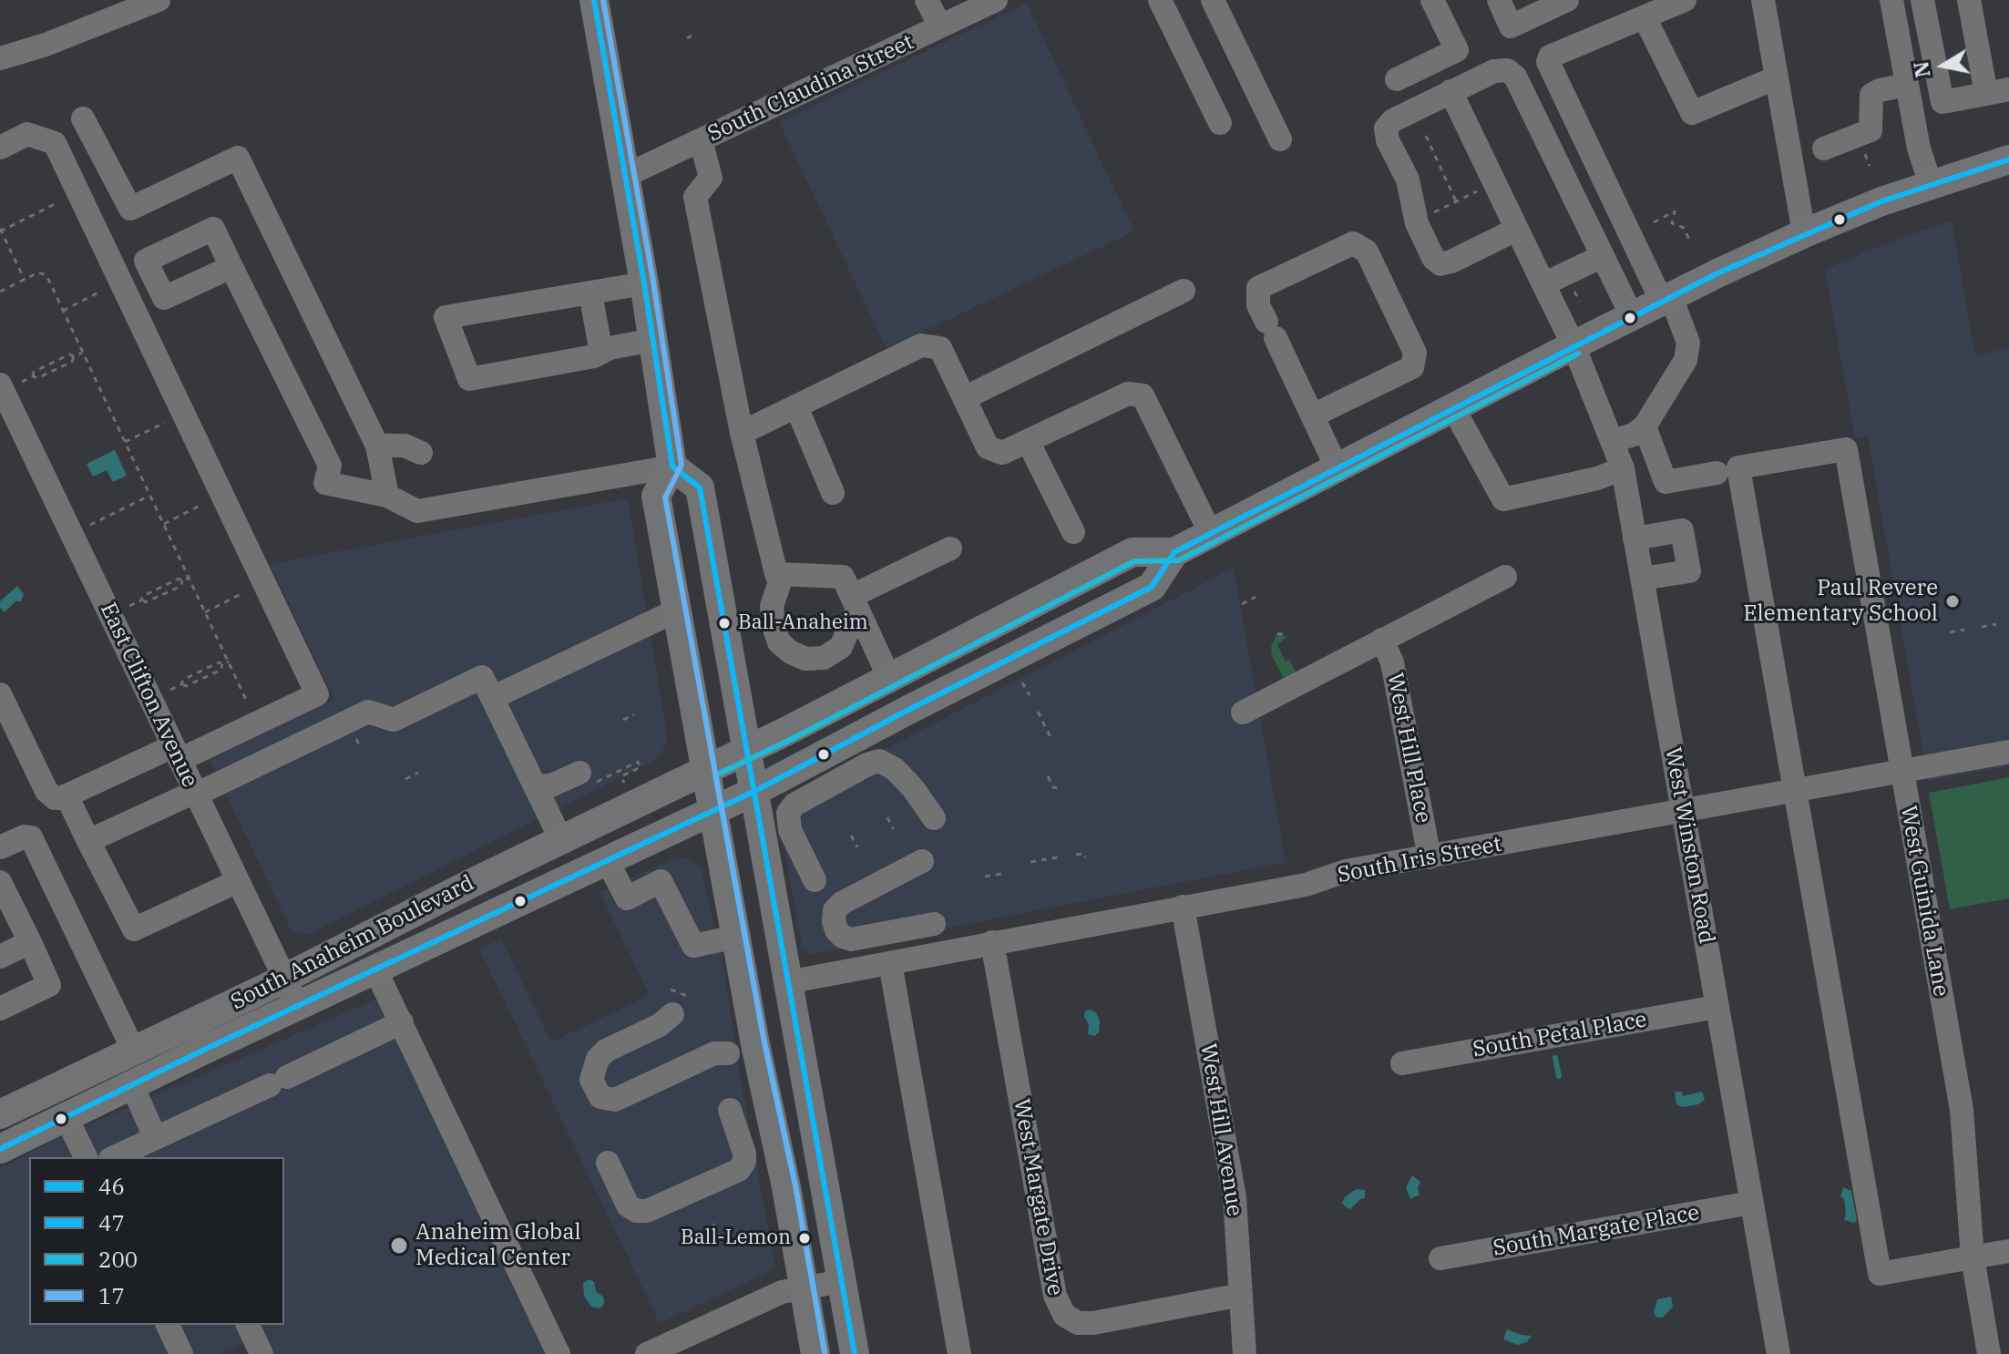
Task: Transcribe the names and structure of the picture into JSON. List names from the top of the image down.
{
  "streets": {
    "main road": ["South Anaheim Boulevard"],
    "street": [
      "South Claudina Street",
      "East Clifton Avenue",
      "West Hill Place",
      "West Winston Road",
      "South Iris Street",
      "West Guinida Lane",
      "South Petal Place",
      "West Hill Avenue",
      "West Margate Drive",
      "South Margate Place"
    ]
  },
  "crossings": [
    ["East Clifton Avenue", "South Anaheim Boulevard"],
    ["West Hill Place", "South Iris Street"],
    ["West Winston Road", "South Iris Street"],
    ["West Winston Road", "South Petal Place"],
    ["West Winston Road", "South Margate Place"],
    ["South Iris Street", "West Guinida Lane"],
    ["South Iris Street", "West Hill Avenue"],
    ["South Iris Street", "West Margate Drive"],
    ["West Hill Avenue", "West Margate Drive"]
  ],
  "places": [
    "Paul Revere Elementary School",
    "Ball-Anaheim",
    "Ball-Lemon",
    "Anaheim Global Medical Center"
  ],
  "lines": [
    "transit line 46",
    "transit line 17",
    "transit line 47",
    "transit line 200"
  ],
  "legend": [
    "46",
    "47",
    "200",
    "17"
  ],
  "north": "left"
}
